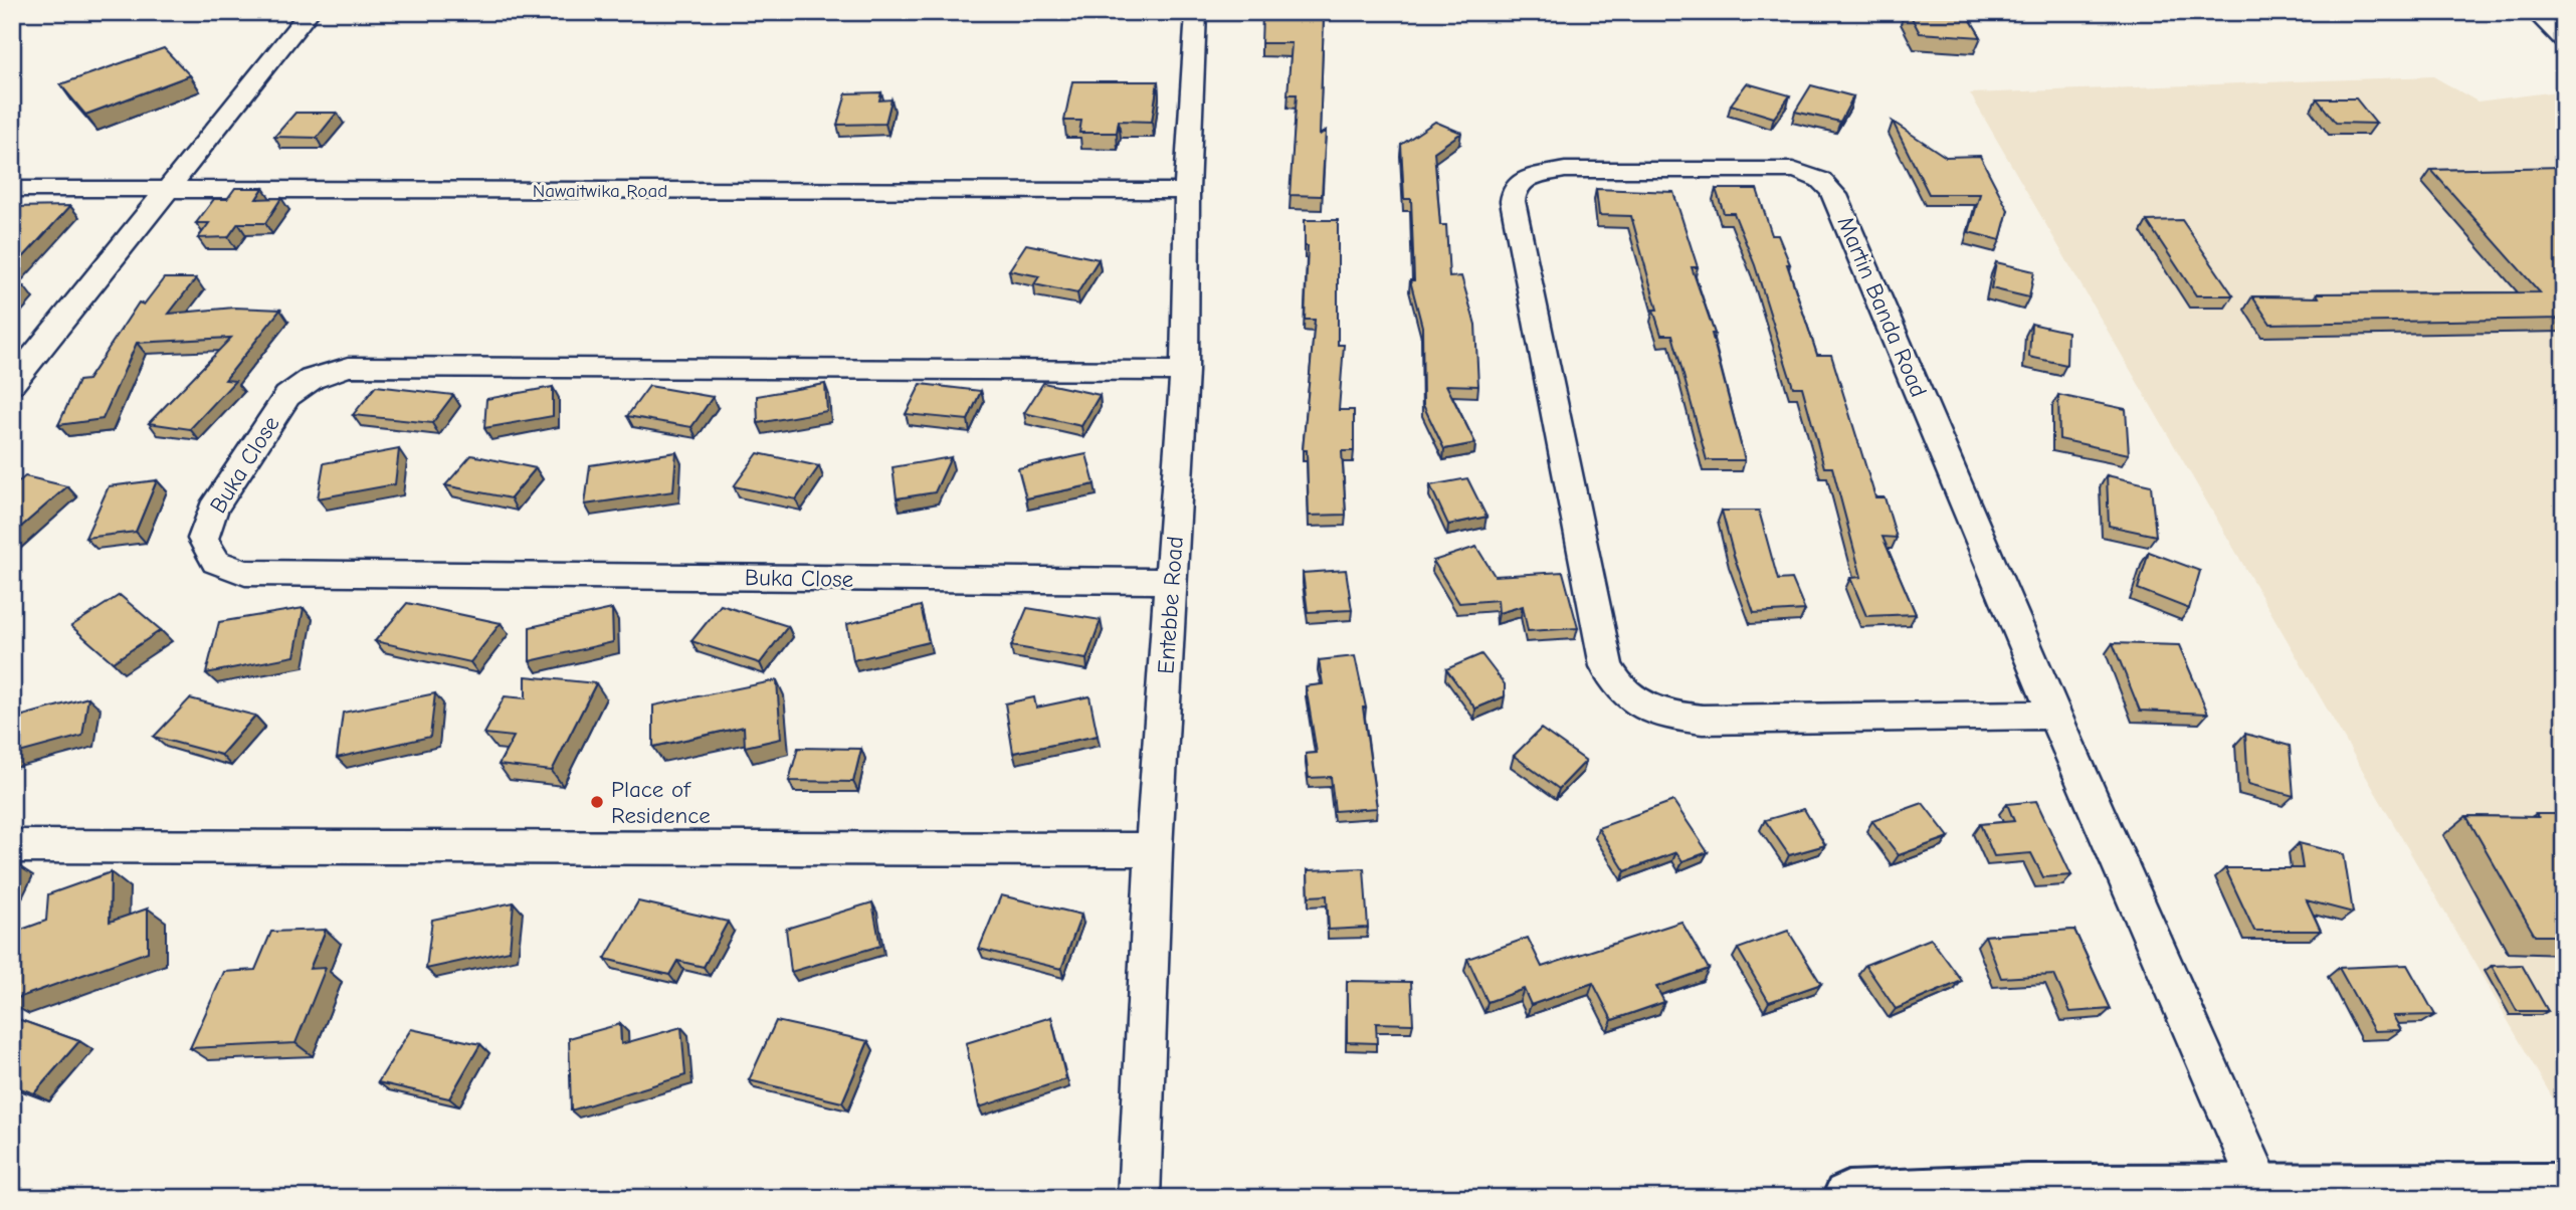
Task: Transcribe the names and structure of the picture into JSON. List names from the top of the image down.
{
  "streets": {
    "street": [
      "Nawaitwika Road",
      "Martin Banda Road",
      "Buka Close",
      "Entebbe Road"
    ]
  },
  "crossings": [
    ["Nawaitwika Road", "Entebbe Road"],
    ["Buka Close", "Entebbe Road"]
  ],
  "places": ["Place of Residence"]
}
